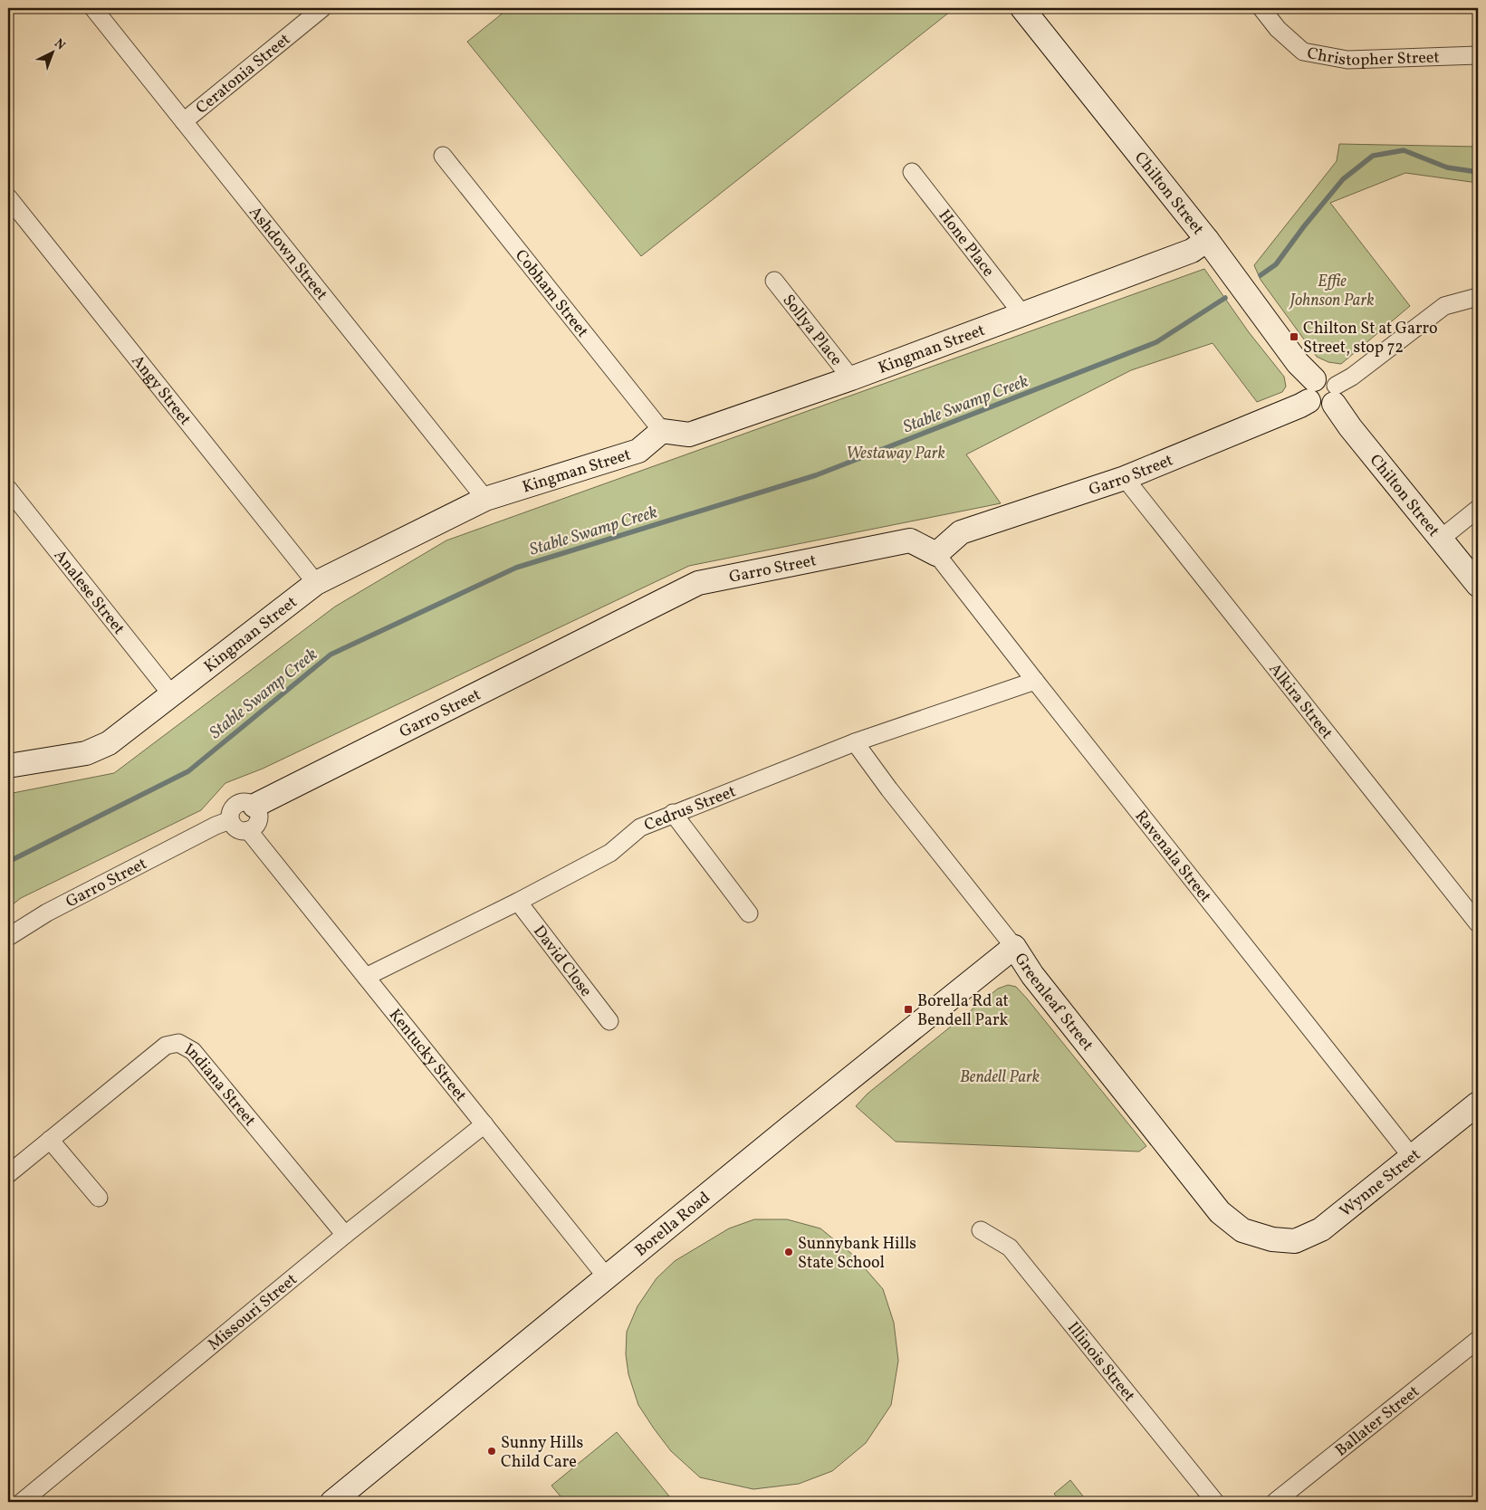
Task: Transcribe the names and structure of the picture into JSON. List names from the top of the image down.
{
  "streets": {
    "street": [
      "Christopher Street",
      "Ceratonia Street",
      "Chilton Street",
      "Hone Place",
      "Ashdown Street",
      "Cobham Street",
      "Sollya Place",
      "Kingman Street",
      "Angy Street",
      "Garro Street",
      "Analese Street",
      "Alkira Street",
      "Cedrus Street",
      "Ravenala Street",
      "David Close",
      "Greenleaf Street",
      "Kentucky Street",
      "Indiana Street",
      "Wynne Street",
      "Borella Road",
      "Missouri Street",
      "Illinois Street",
      "Ballater Street"
    ]
  },
  "crossings": [
    ["Ceratonia Street", "Ashdown Street"],
    ["Chilton Street", "Kingman Street"],
    ["Chilton Street", "Garro Street"],
    ["Hone Place", "Kingman Street"],
    ["Ashdown Street", "Kingman Street"],
    ["Cobham Street", "Kingman Street"],
    ["Sollya Place", "Kingman Street"],
    ["Kingman Street", "Angy Street"],
    ["Kingman Street", "Analese Street"],
    ["Garro Street", "Alkira Street"],
    ["Garro Street", "Ravenala Street"],
    ["Garro Street", "Kentucky Street"],
    ["Cedrus Street", "Ravenala Street"],
    ["Cedrus Street", "David Close"],
    ["Cedrus Street", "Greenleaf Street"],
    ["Cedrus Street", "Kentucky Street"],
    ["Ravenala Street", "Wynne Street"],
    ["Greenleaf Street", "Wynne Street"],
    ["Greenleaf Street", "Borella Road"],
    ["Kentucky Street", "Borella Road"],
    ["Kentucky Street", "Missouri Street"],
    ["Indiana Street", "Missouri Street"]
  ],
  "water": ["Stable Swamp Creek"],
  "parks": ["Effie Johnson Park", "Westaway Park", "Bendell Park"],
  "places": {
    "transit": ["Chilton St at Garro Street, stop 72", "Borella Rd at Bendell Park"],
    "other": ["Sunnybank Hills State School", "Sunny Hills Child Care"]
  },
  "north": "top right"
}
